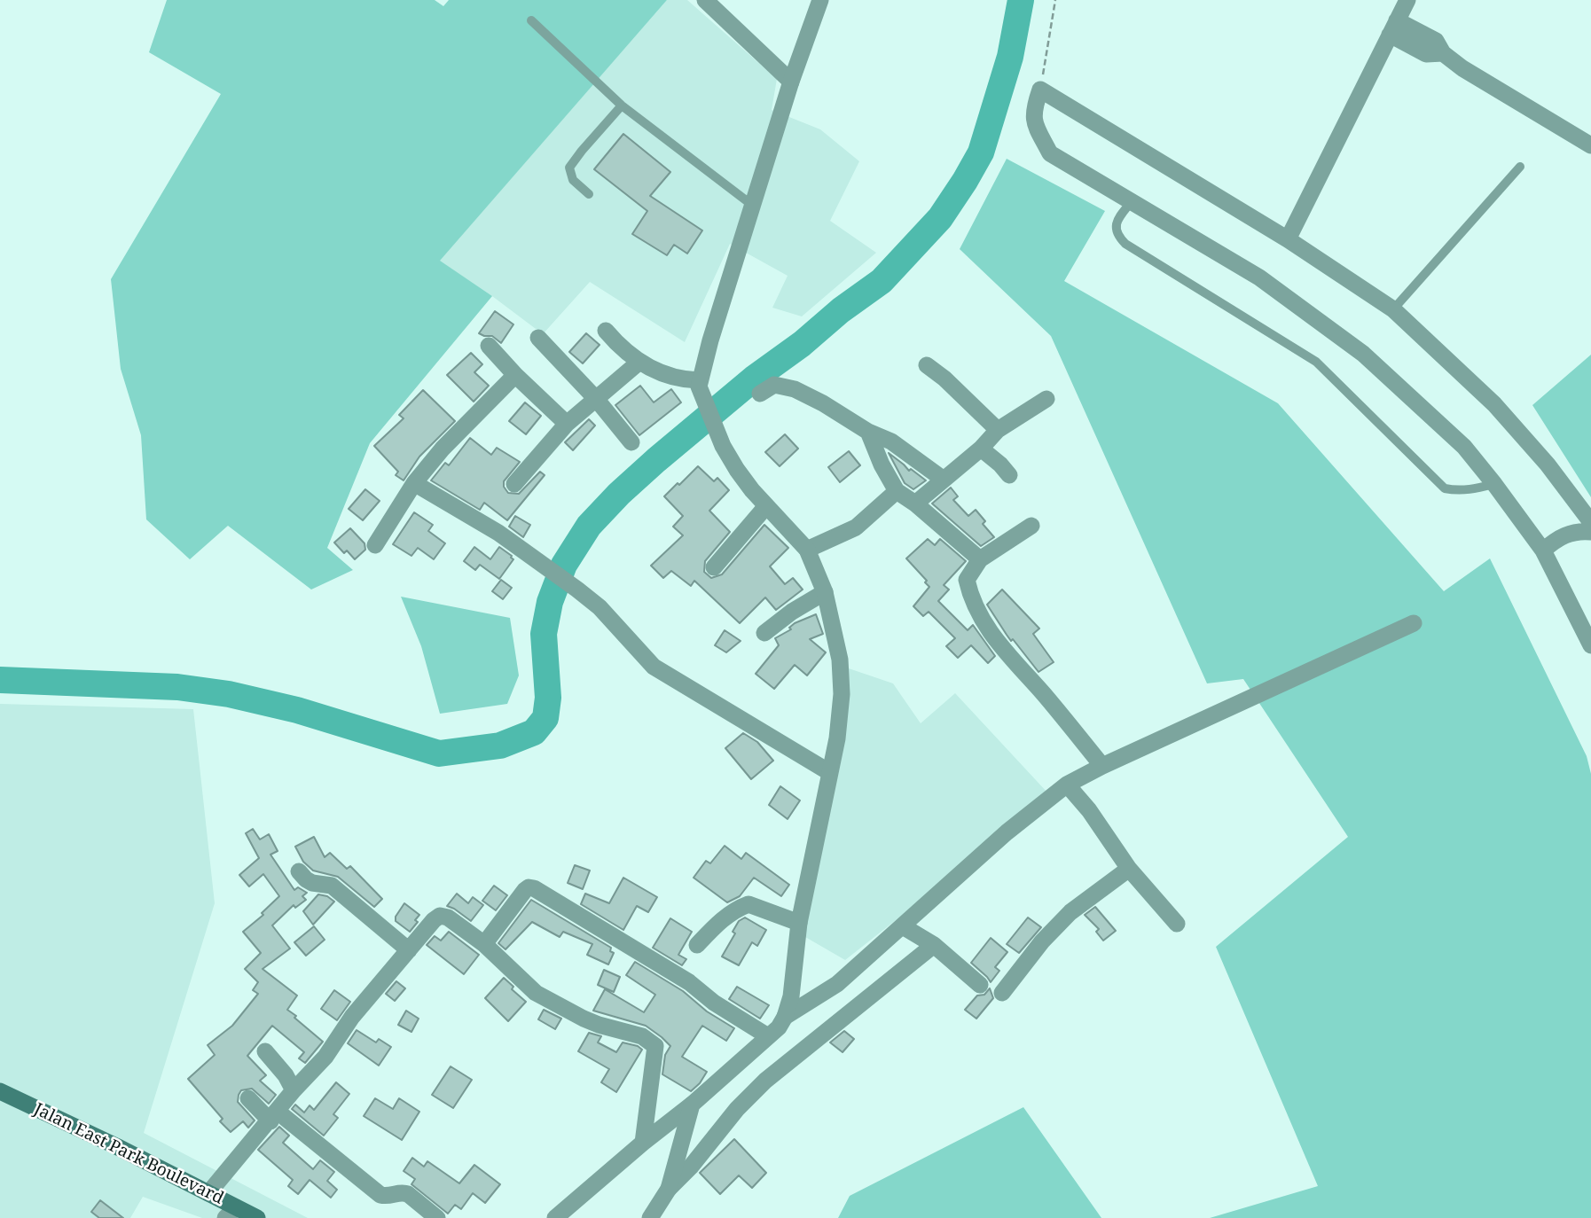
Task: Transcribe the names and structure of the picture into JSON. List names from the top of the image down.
{
  "streets": {
    "main road": ["Jalan East Park Boulevard"]
  }
}
